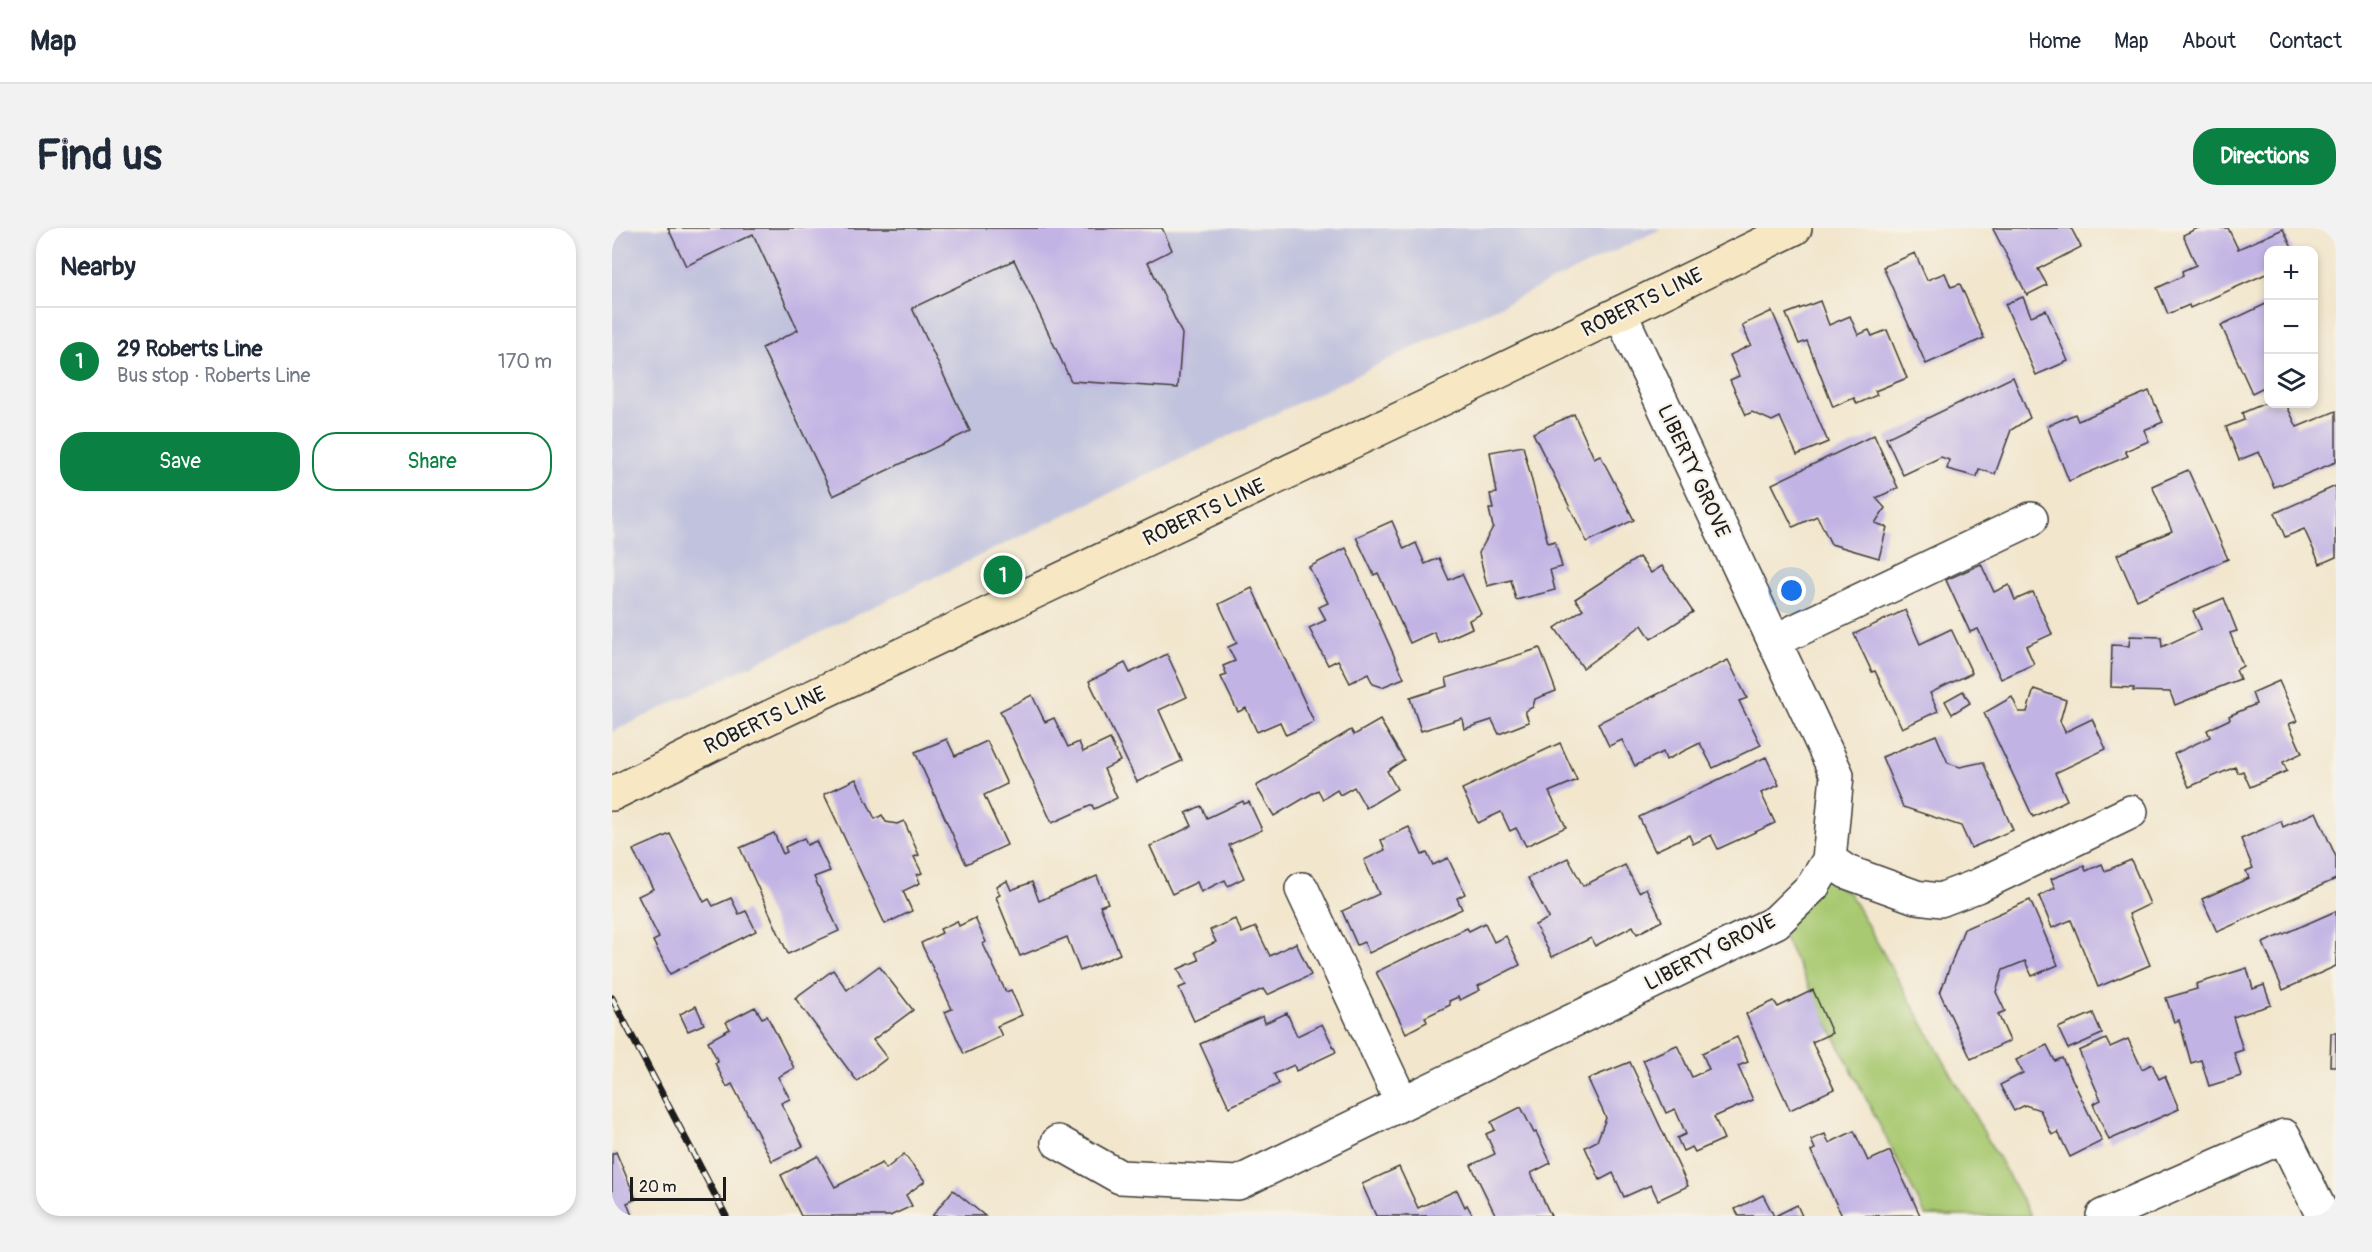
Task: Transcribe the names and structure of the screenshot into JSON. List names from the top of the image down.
{
  "streets": {
    "main road": ["ROBERTS LINE"],
    "street": ["LIBERTY GROVE"]
  },
  "crossings": [
    ["ROBERTS LINE", "LIBERTY GROVE"]
  ],
  "scale_bar": "20 m",
  "page": {
    "header": "Map",
    "nav": [
      "Home",
      "Map",
      "About",
      "Contact"
    ],
    "buttons": [
      "Directions",
      ["Save", "Share"]
    ],
    "title": "Find us",
    "heading": "Nearby",
    "map_buttons": ["+", "−"],
    "list": [
      {
        "mark": "1",
        "name": "29 Roberts Line",
        "note": "Bus stop · Roberts Line",
        "value": "170 m"
      }
    ],
    "pins": "1",
    "scale": "20 m"
  }
}
